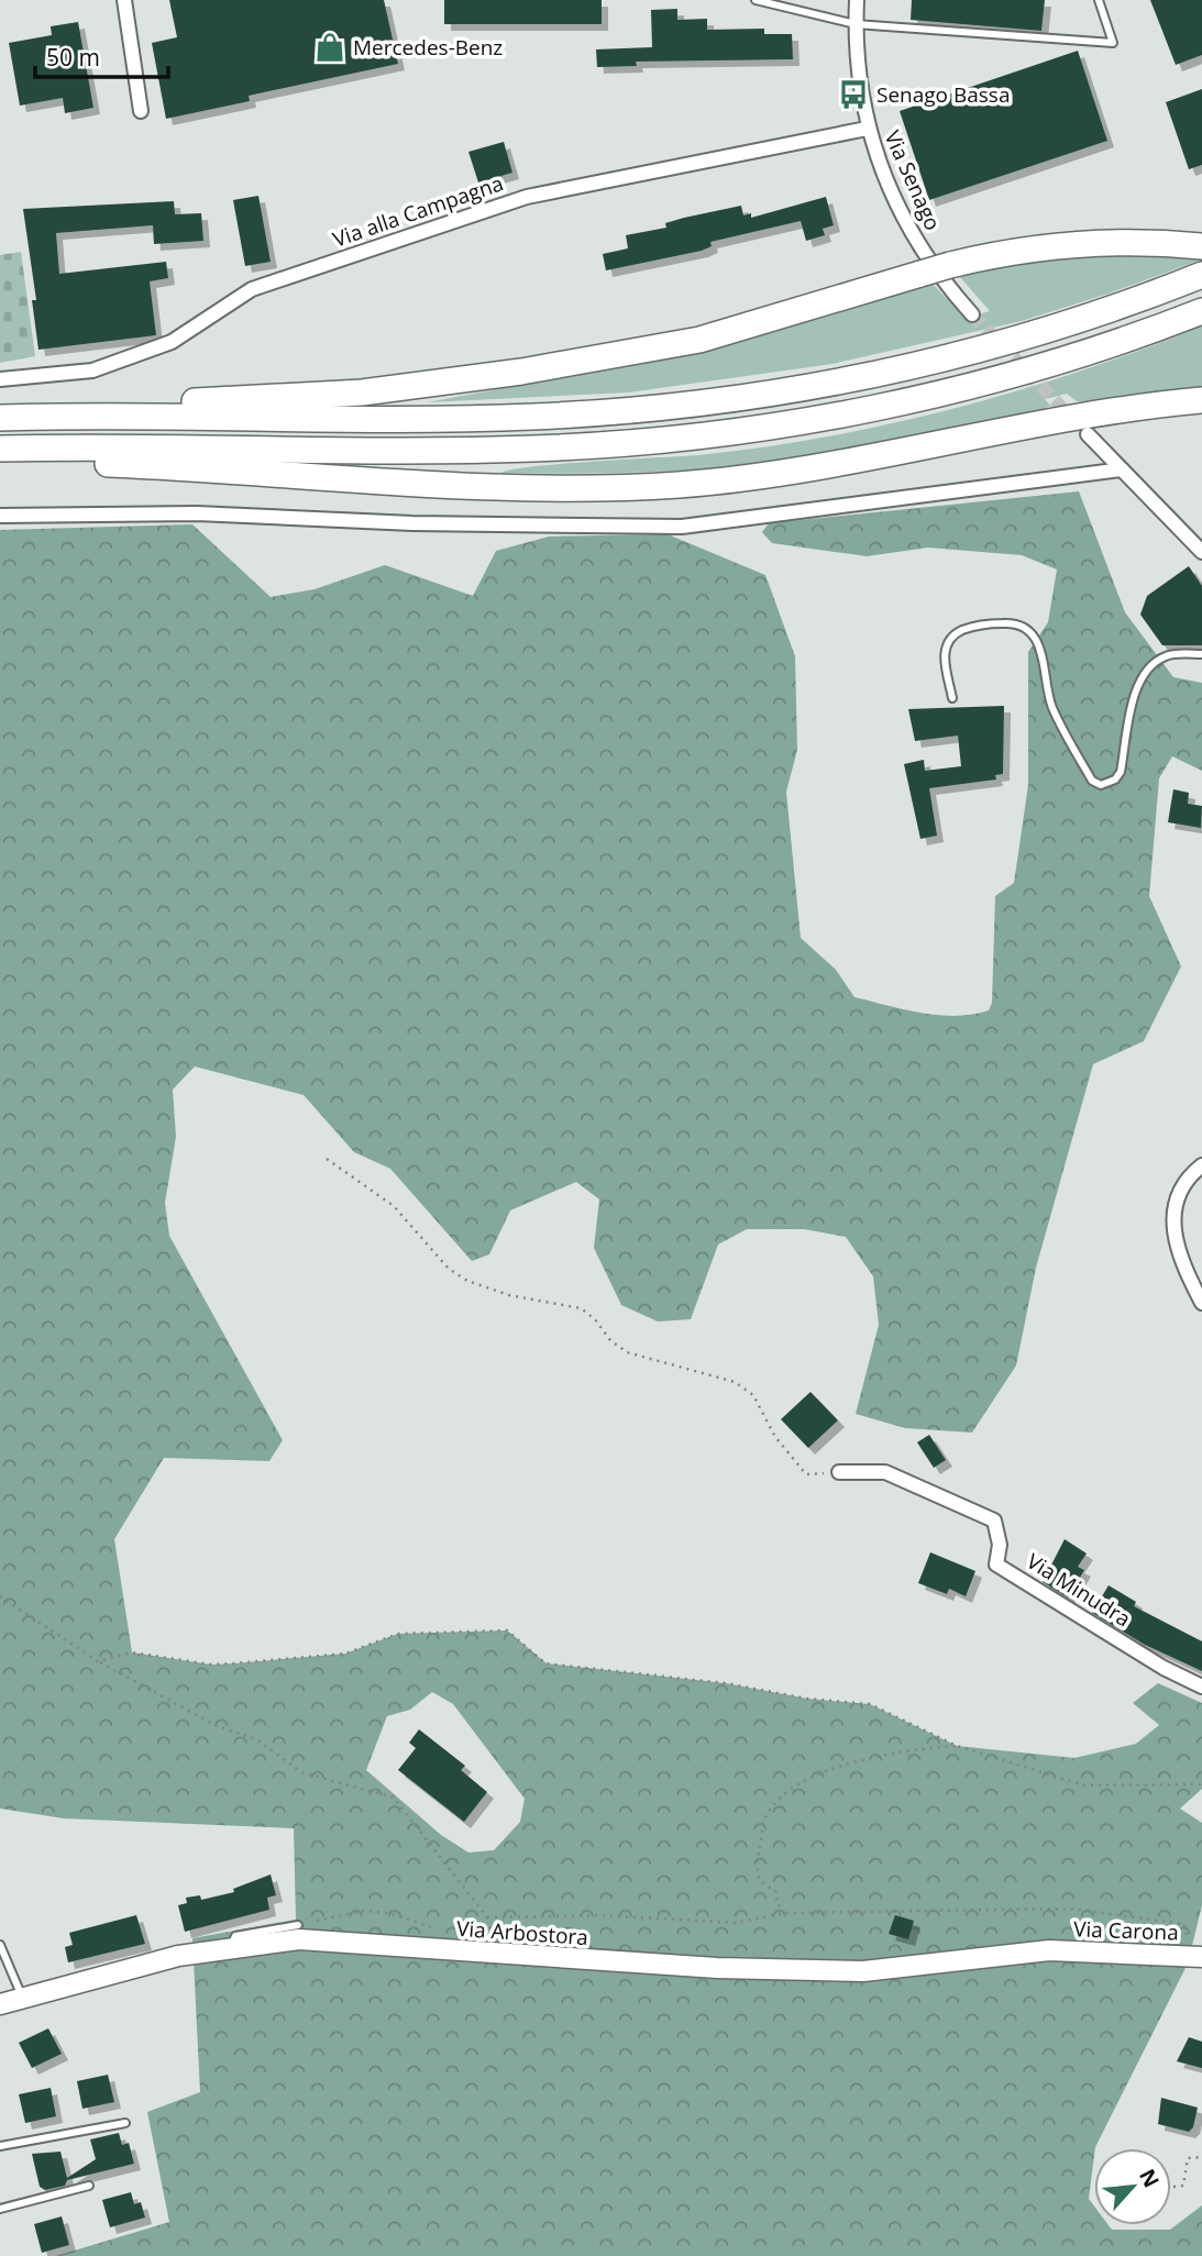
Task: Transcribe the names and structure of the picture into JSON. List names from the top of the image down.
{
  "streets": {
    "street": [
      "Via Senago",
      "Via alla Campagna",
      "Via Minudra",
      "Via Carona",
      "Via Arbostora"
    ]
  },
  "crossings": [
    ["Via Senago", "Via alla Campagna"],
    ["Via Carona", "Via Arbostora"]
  ],
  "places": {
    "shop": ["Mercedes-Benz"],
    "bus stop": ["Senago Bassa"]
  },
  "scale_bar": "50 m",
  "north": "top right"
}
